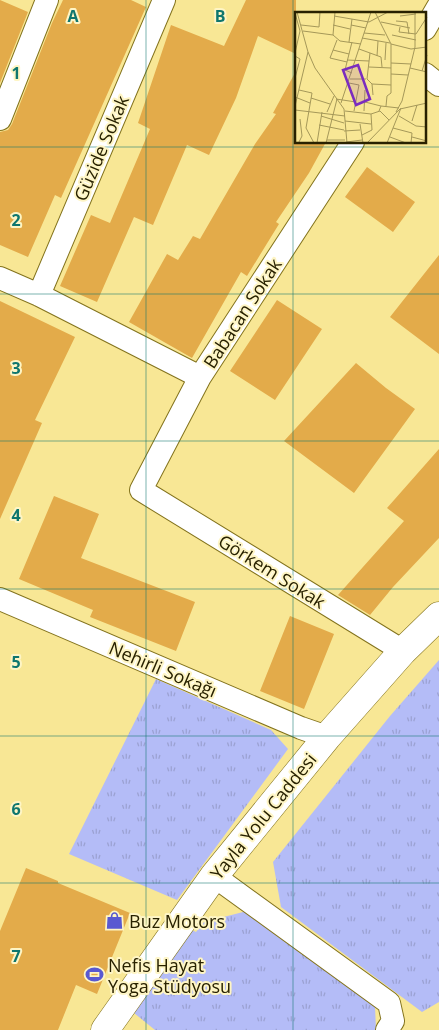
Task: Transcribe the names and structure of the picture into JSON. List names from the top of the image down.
{
  "streets": {
    "street": [
      "Güzide Sokak",
      "Babacan Sokak",
      "Görkem Sokak",
      "Nehirli Sokağı",
      "Yayla Yolu Caddesi"
    ]
  },
  "crossings": [
    ["Babacan Sokak", "Görkem Sokak"],
    ["Görkem Sokak", "Yayla Yolu Caddesi"],
    ["Nehirli Sokağı", "Yayla Yolu Caddesi"]
  ],
  "places": {
    "shop": ["Buz Motors"],
    "sports": ["Nefis Hayat Yoga Stüdyosu"]
  },
  "grid": {
    "columns": ["A", "B"],
    "rows": [
      "1",
      "2",
      "3",
      "4",
      "5",
      "6",
      "7"
    ]
  }
}
